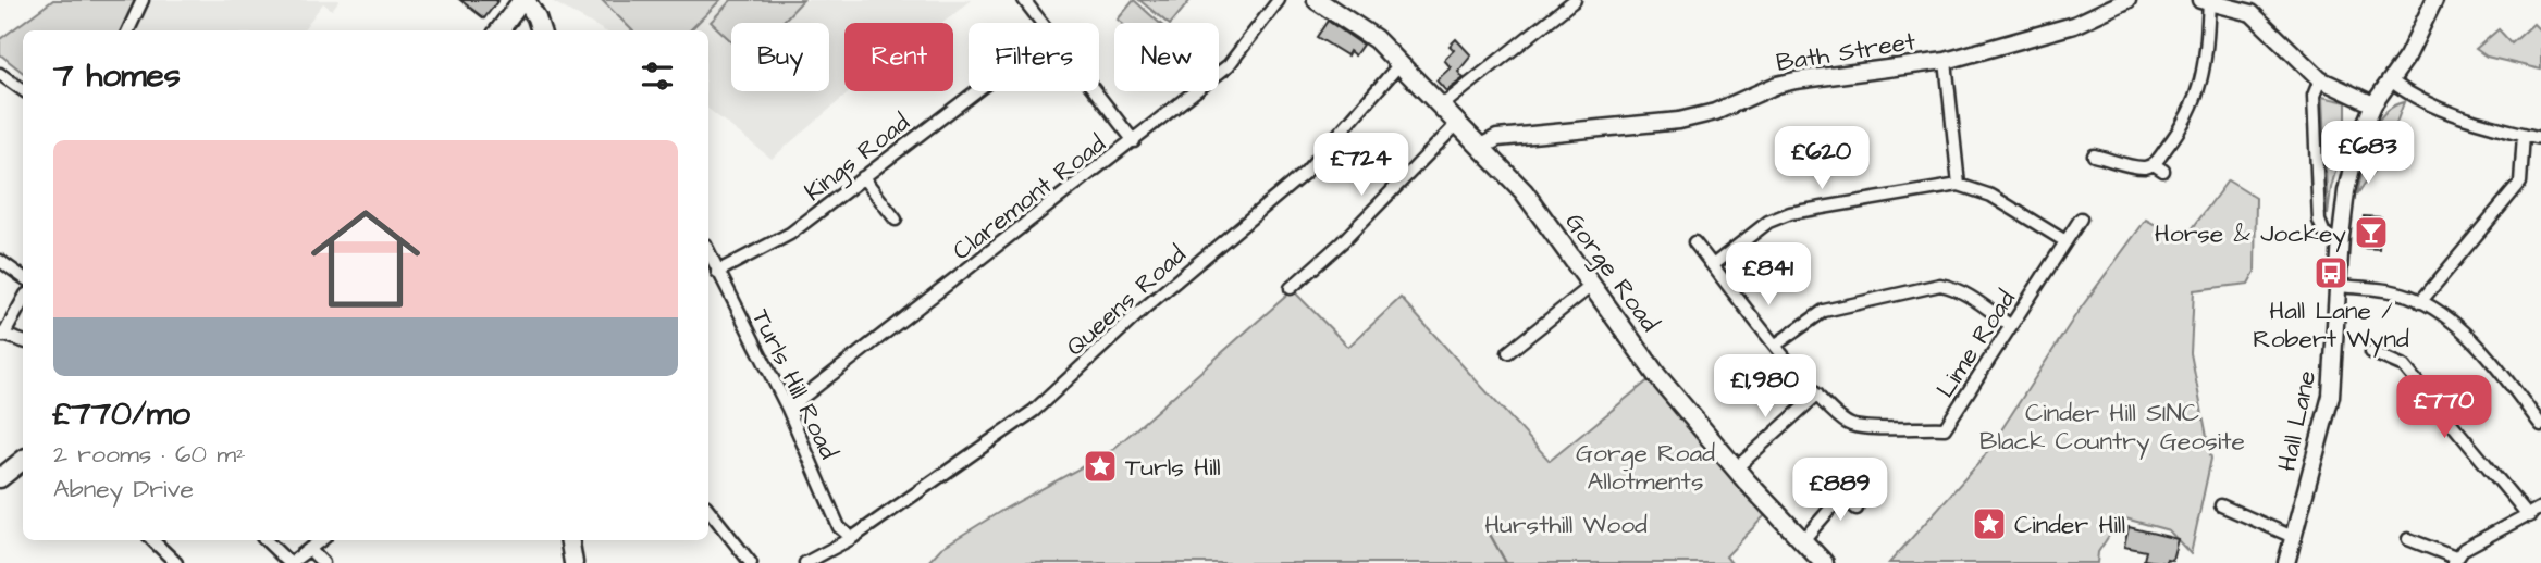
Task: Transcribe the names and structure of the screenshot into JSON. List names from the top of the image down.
{
  "streets": {
    "main road": ["Gorge Road"],
    "street": [
      "Bath Street",
      "Kings Road",
      "Claremont Road",
      "Queens Road",
      "Lime Road",
      "Turls Hill Road",
      "Hall Lane"
    ]
  },
  "crossings": [
    ["Bath Street", "Gorge Road"],
    ["Kings Road", "Turls Hill Road"],
    ["Claremont Road", "Turls Hill Road"],
    ["Gorge Road", "Queens Road"],
    ["Queens Road", "Turls Hill Road"]
  ],
  "parks": ["Cinder Hill SINC Black Country Geosite", "Gorge Road Allotments", "Hursthill Wood"],
  "places": {
    "bar": ["Horse & Jockey"],
    "bus stop": ["Hall Lane / Robert Wynd"],
    "place": ["Turls Hill", "Cinder Hill"]
  },
  "page": {
    "chip": [
      "Buy",
      "Rent",
      "Filters",
      "New"
    ],
    "heading": "7 homes",
    "price": [
      "£683",
      "£620",
      "£724",
      "£841",
      "£1,980",
      "£770",
      "£889"
    ],
    "list": [
      {
        "name": "£770/mo",
        "note": "2 rooms · 60 m² · Abney Drive"
      }
    ]
  }
}
